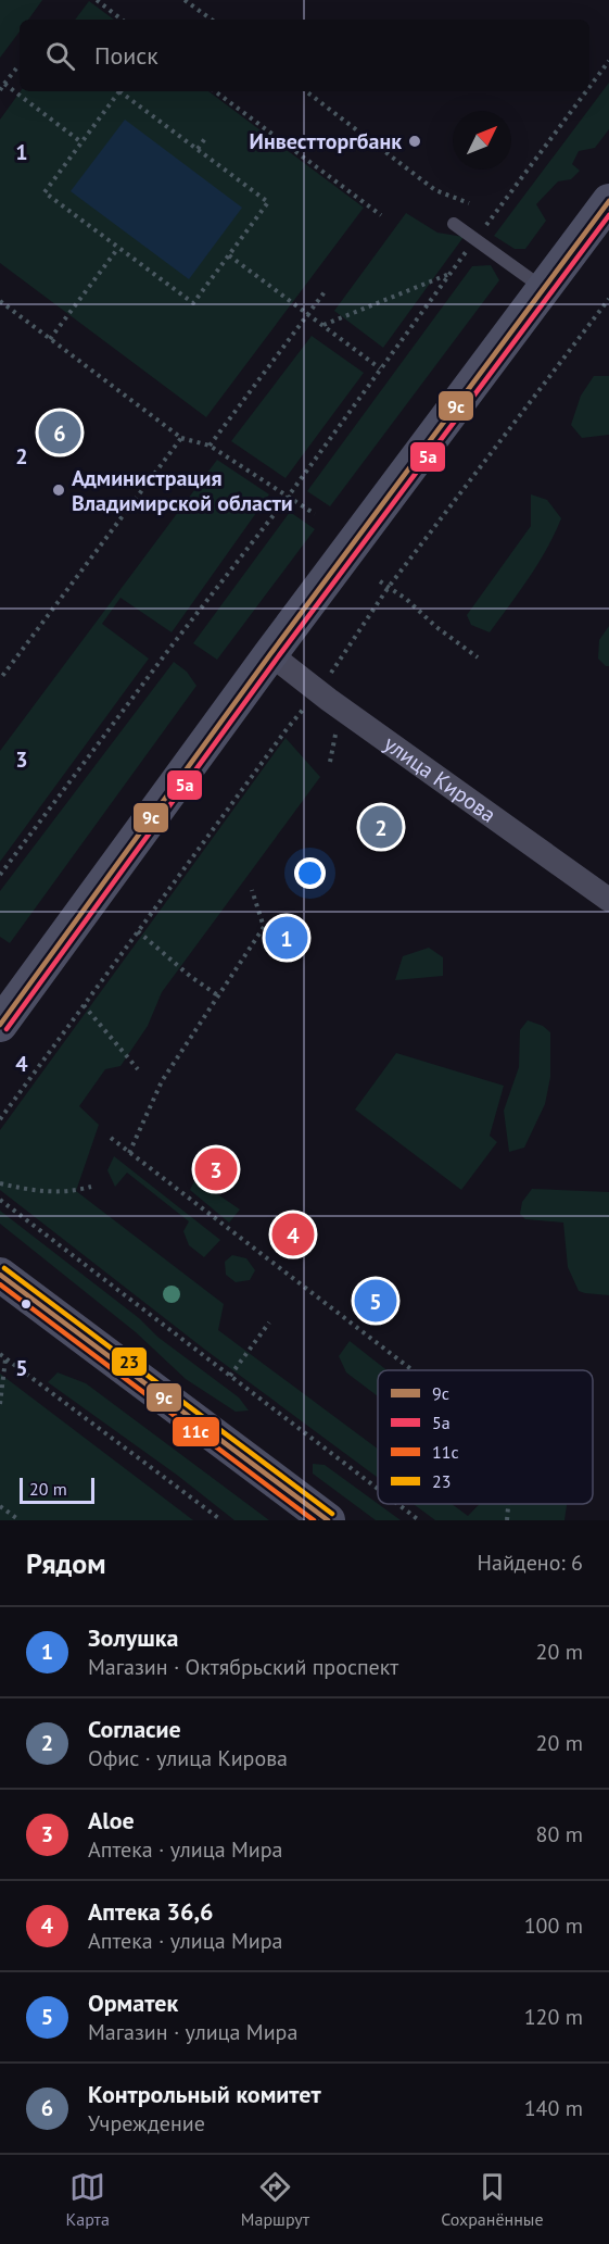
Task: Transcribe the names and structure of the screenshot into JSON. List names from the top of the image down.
{
  "streets": {
    "street": ["улица Кирова"]
  },
  "places": ["Инвестторгбанк", "Администрация Владимирской области"],
  "lines": [
    "transit line 9с",
    "transit line 5а",
    "transit line 23",
    "transit line 11с"
  ],
  "legend": [
    "9с",
    "5а",
    "11с",
    "23"
  ],
  "scale_bar": "20 m",
  "north": "top right",
  "page": {
    "search": "Поиск",
    "pins": [
      "6",
      "2",
      "1",
      "3",
      "4",
      "5"
    ],
    "scale": "20 m",
    "heading": ["Рядом", "Найдено: 6"],
    "list": [
      {
        "mark": "1",
        "name": "Золушка",
        "note": "Магазин · Октябрьский проспект",
        "value": "20 m"
      },
      {
        "mark": "2",
        "name": "Согласие",
        "note": "Офис · улица Кирова",
        "value": "20 m"
      },
      {
        "mark": "3",
        "name": "Aloe",
        "note": "Аптека · улица Мира",
        "value": "80 m"
      },
      {
        "mark": "4",
        "name": "Аптека 36,6",
        "note": "Аптека · улица Мира",
        "value": "100 m"
      },
      {
        "mark": "5",
        "name": "Орматек",
        "note": "Магазин · улица Мира",
        "value": "120 m"
      },
      {
        "mark": "6",
        "name": "Контрольный комитет",
        "note": "Учреждение",
        "value": "140 m"
      }
    ],
    "nav": ["Карта", "Маршрут", "Сохранённые"]
  },
  "grid": {
    "rows": [
      "1",
      "2",
      "3",
      "4",
      "5"
    ]
  }
}
